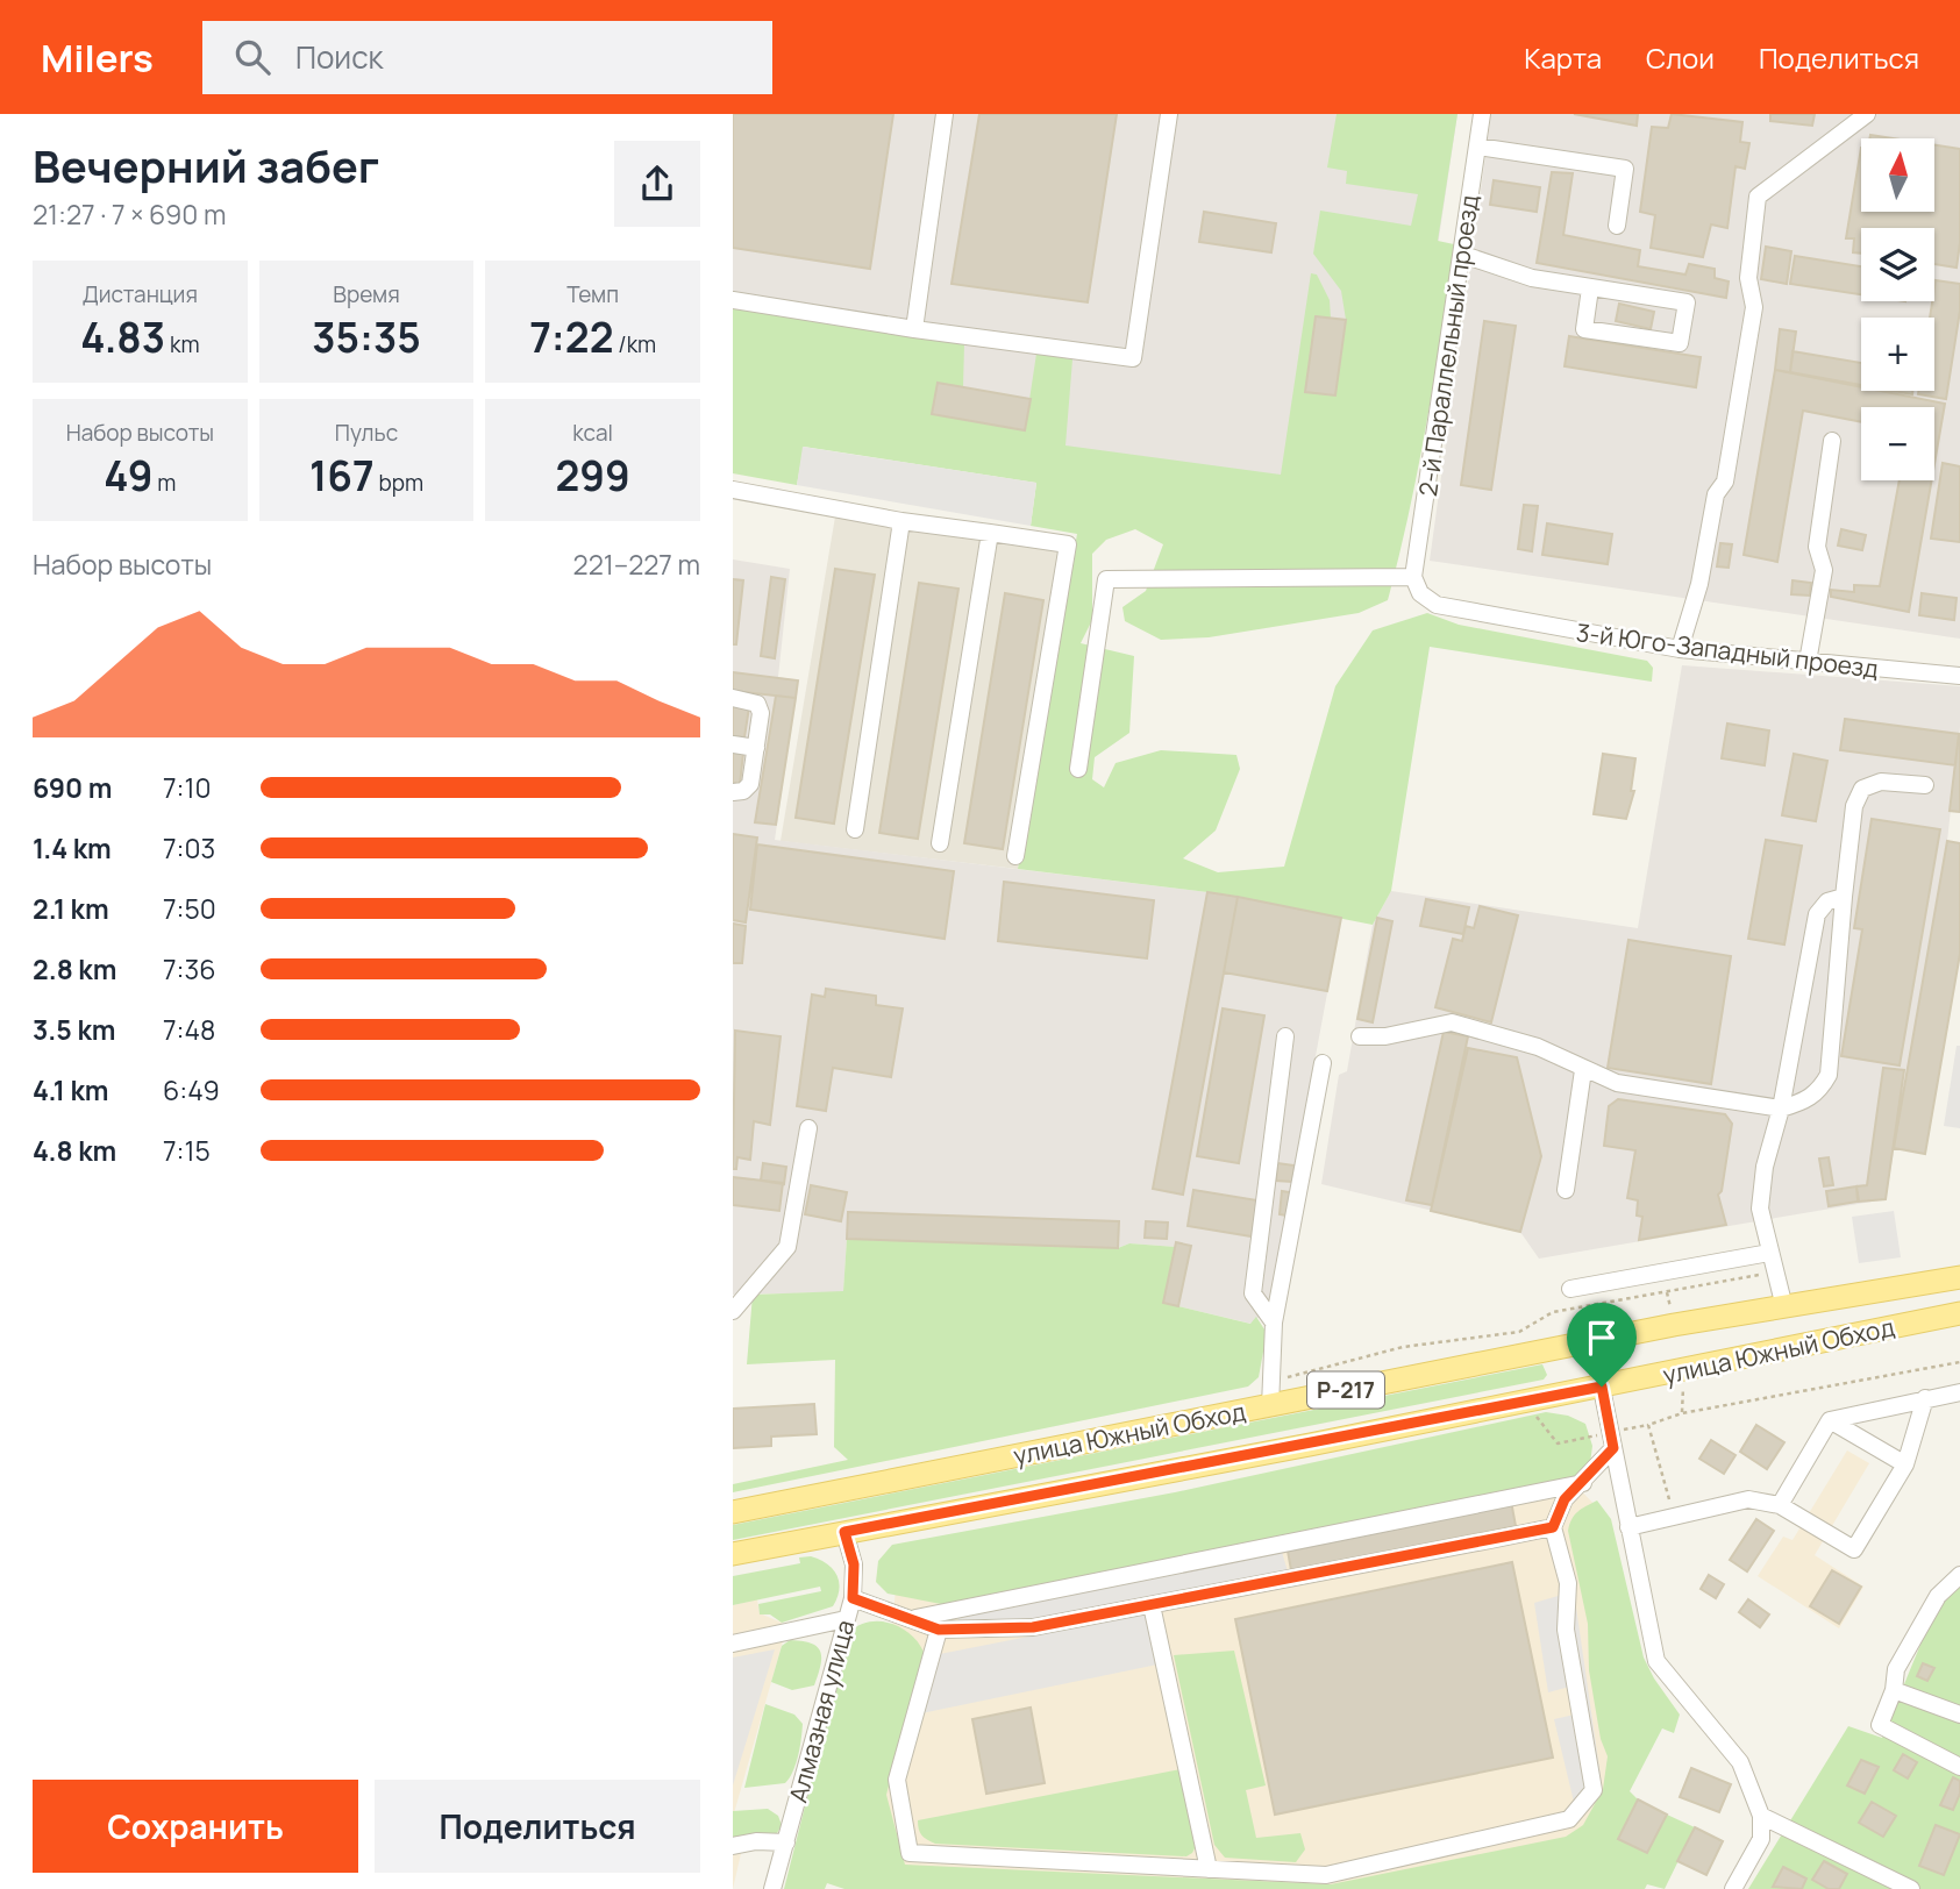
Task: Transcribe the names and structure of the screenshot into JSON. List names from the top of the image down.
{
  "streets": {
    "main road": ["улица Южный Обход", "Р-217"],
    "street": ["2-й Параллельный проезд", "3-й Юго-Западный проезд", "Алмазная улица"]
  },
  "crossings": [
    ["2-й Параллельный проезд", "3-й Юго-Западный проезд"],
    ["улица Южный Обход", "Алмазная улица"]
  ],
  "north": "top",
  "page": {
    "header": "Milers",
    "search": "Поиск",
    "nav": ["Карта", "Слои", "Поделиться"],
    "heading": ["Вечерний забег", "21:27 · 7 × 690 m"],
    "map_buttons": ["+", "−"],
    "stats": [
      ["Дистанция", "4.83 km"],
      ["Время", "35:35"],
      ["Темп", "7:22 /km"],
      ["Набор высоты", "49 m"],
      ["Пульс", "167 bpm"],
      ["kcal", "299"]
    ],
    "chart": ["Набор высоты", "221–227 m"],
    "list": [
      {
        "name": "690 m",
        "note": "7:10"
      },
      {
        "name": "1.4 km",
        "note": "7:03"
      },
      {
        "name": "2.1 km",
        "note": "7:50"
      },
      {
        "name": "2.8 km",
        "note": "7:36"
      },
      {
        "name": "3.5 km",
        "note": "7:48"
      },
      {
        "name": "4.1 km",
        "note": "6:49"
      },
      {
        "name": "4.8 km",
        "note": "7:15"
      }
    ],
    "buttons": ["Сохранить", "Поделиться"]
  }
}
